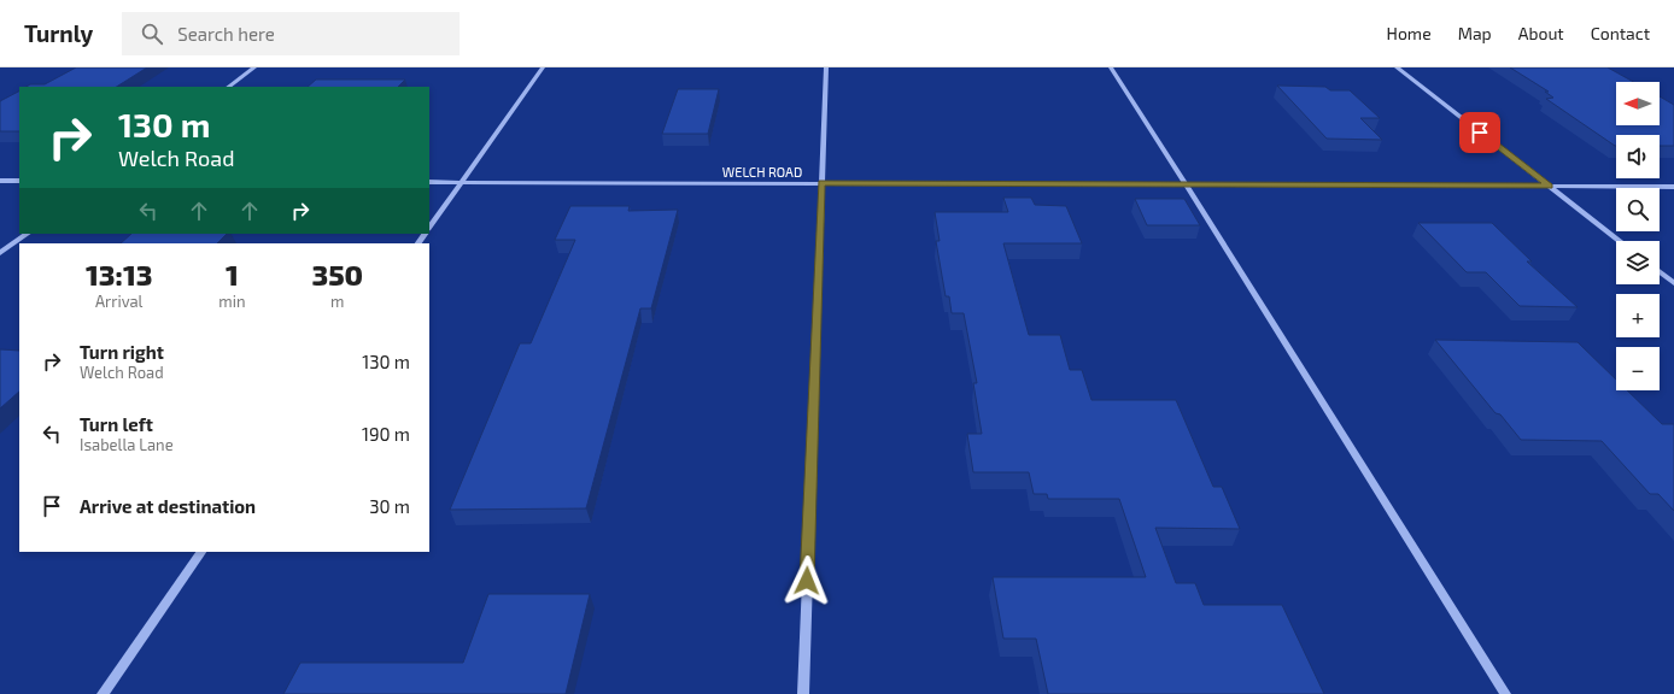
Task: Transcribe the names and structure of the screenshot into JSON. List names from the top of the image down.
{
  "streets": {
    "street": ["WELCH ROAD"]
  },
  "north": "left",
  "page": {
    "header": "Turnly",
    "search": "Search here",
    "nav": [
      "Home",
      "Map",
      "About",
      "Contact"
    ],
    "map_buttons": ["+", "−"],
    "turn": ["130 m", "Welch Road"],
    "eta": [
      "13:13",
      "Arrival",
      "1",
      "min",
      "350",
      "m"
    ],
    "list": [
      {
        "name": "Turn right",
        "note": "Welch Road",
        "value": "130 m"
      },
      {
        "name": "Turn left",
        "note": "Isabella Lane",
        "value": "190 m"
      },
      {
        "name": "Arrive at destination",
        "value": "30 m"
      }
    ]
  }
}
